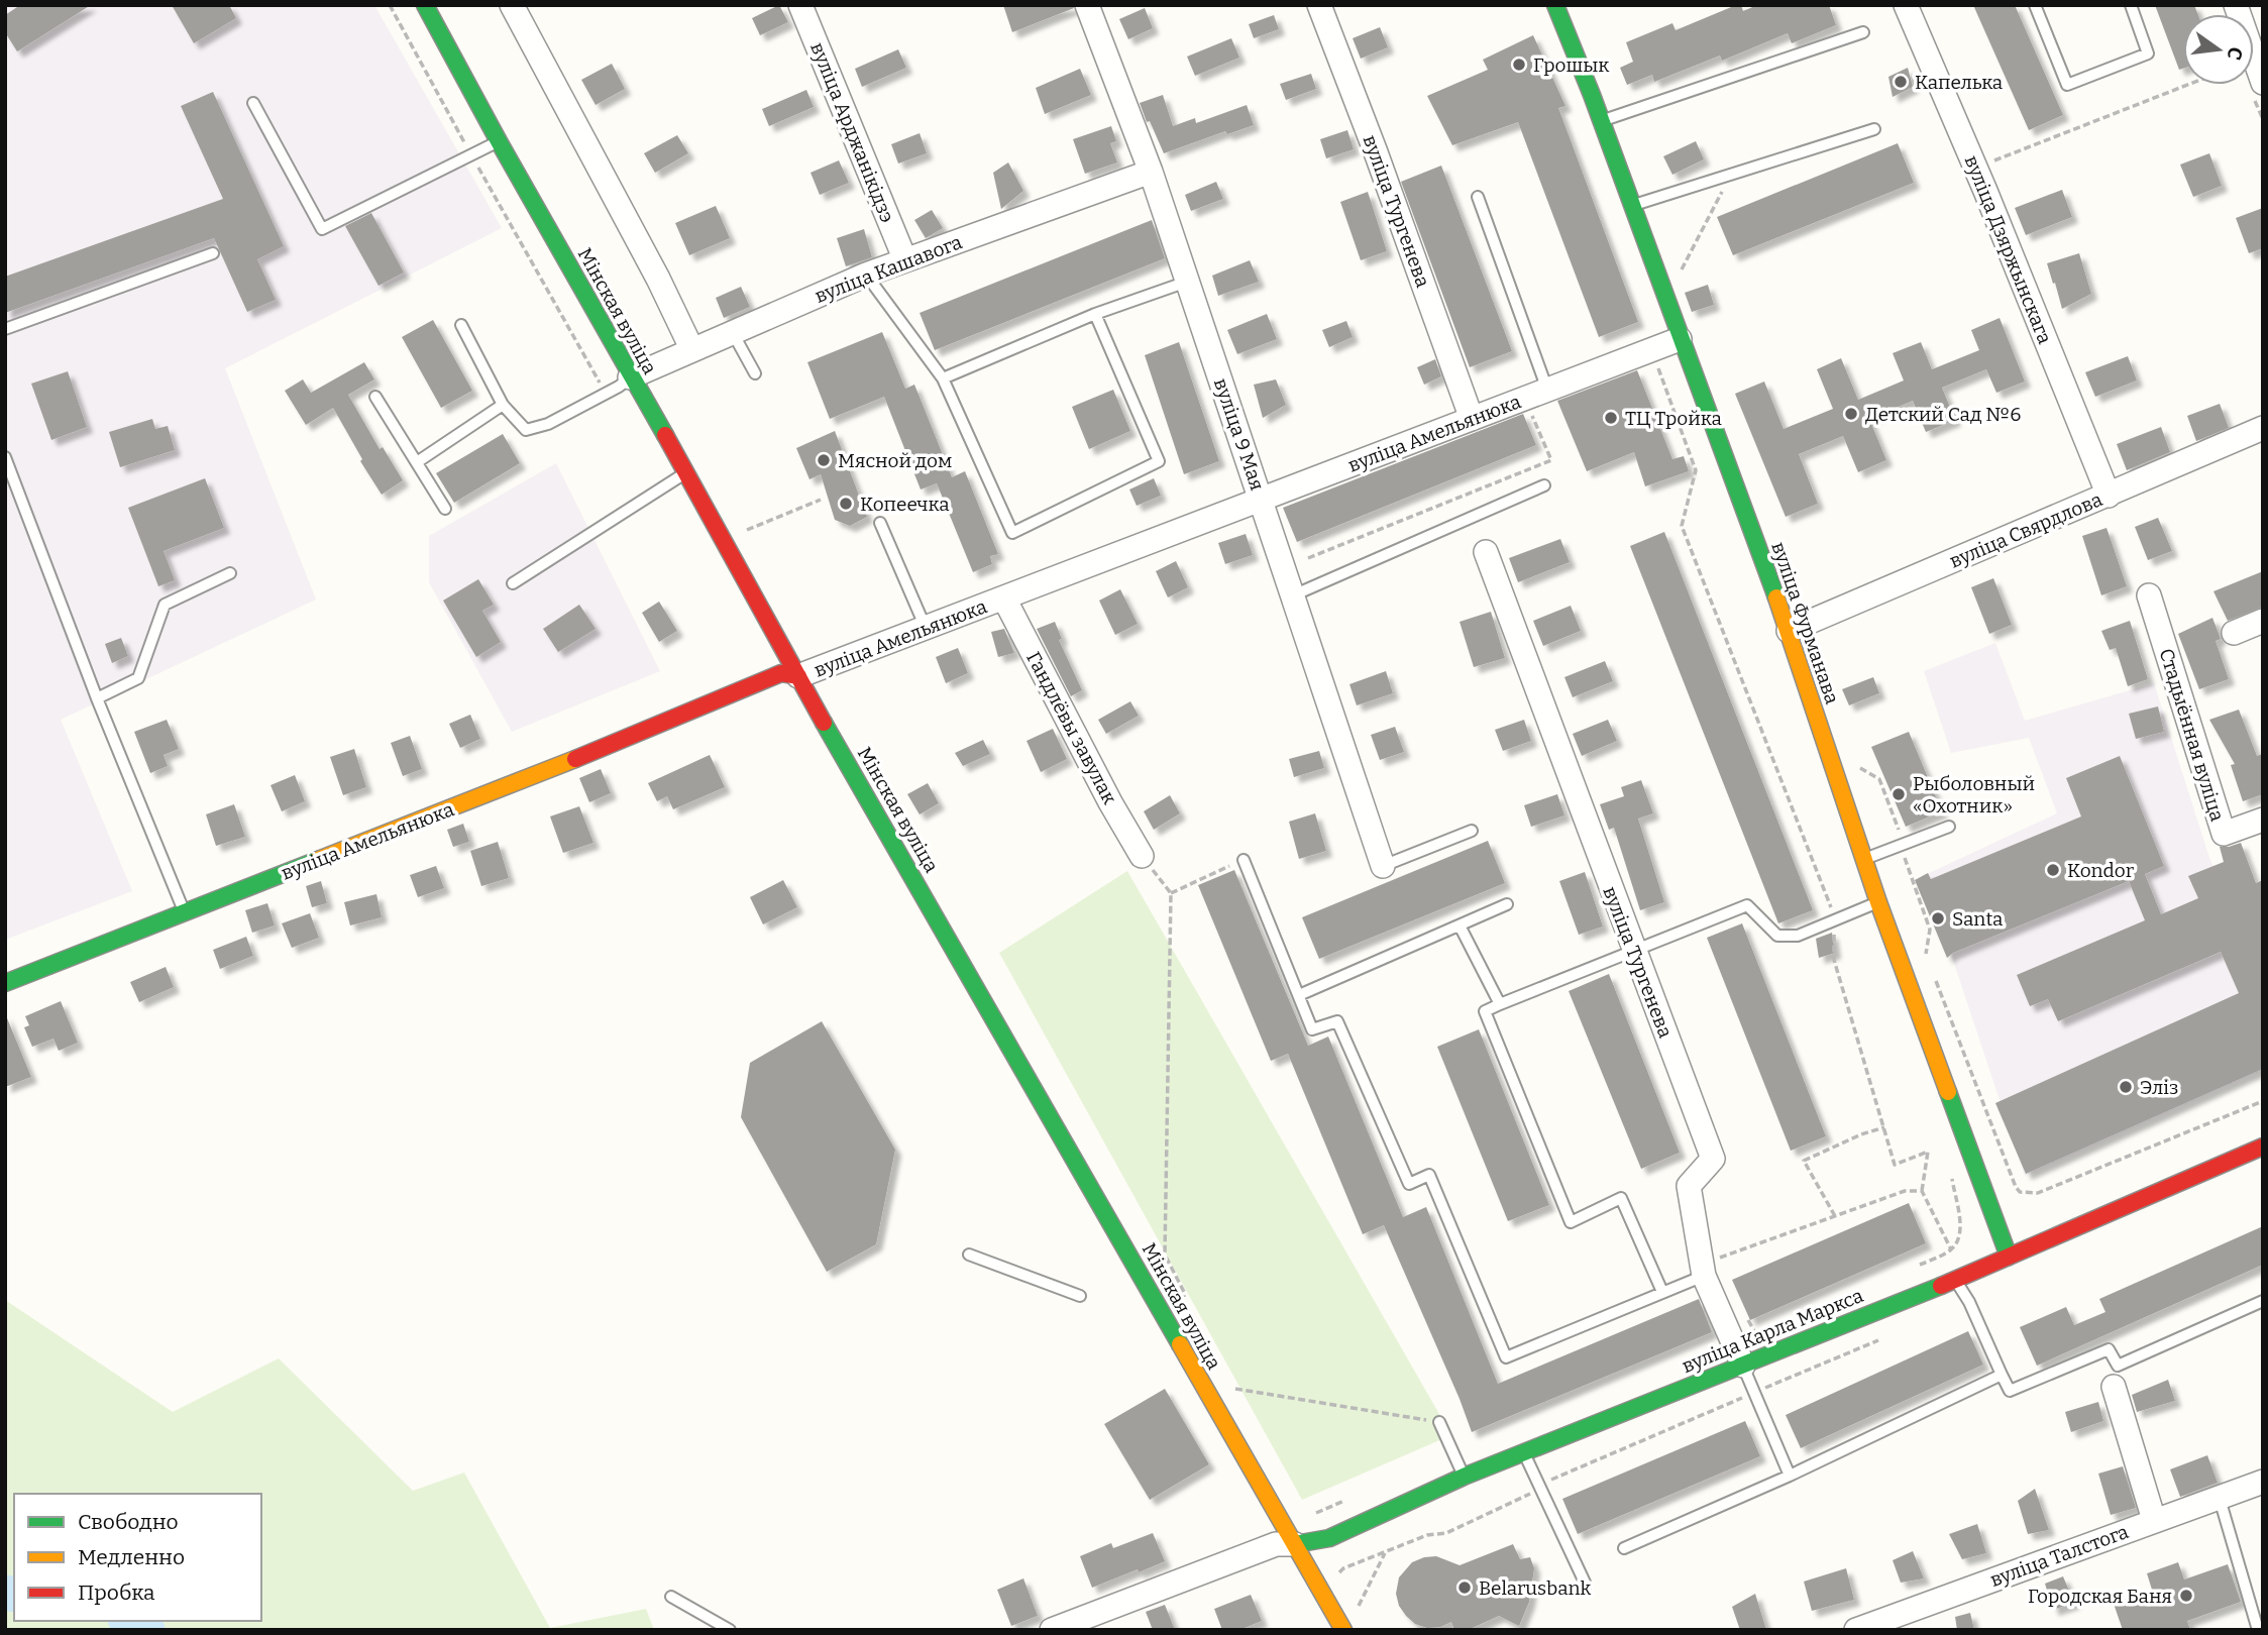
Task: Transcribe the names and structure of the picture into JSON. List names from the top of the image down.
{
  "streets": {
    "main road": [
      "Мінская вуліца",
      "вуліца Амельянюка",
      "вуліца Фурманава",
      "вуліца Карла Маркса"
    ],
    "street": [
      "вуліца Арджанікідзэ",
      "вуліца Тургенева",
      "вуліца Дзяржынскага",
      "вуліца Кашавога",
      "вуліца 9 Мая",
      "вуліца Свярдлова",
      "Гандлёвы завулак",
      "Стадыённая вуліца",
      "вуліца Талстога"
    ]
  },
  "crossings": [
    ["вуліца Арджанікідзэ", "вуліца Кашавога"],
    ["вуліца Тургенева", "вуліца Амельянюка"],
    ["вуліца Тургенева", "вуліца Карла Маркса"],
    ["вуліца Дзяржынскага", "вуліца Свярдлова"],
    ["вуліца Кашавога", "Мінская вуліца"],
    ["вуліца Кашавога", "вуліца 9 Мая"],
    ["Мінская вуліца", "вуліца Амельянюка"],
    ["Мінская вуліца", "вуліца Карла Маркса"],
    ["вуліца Амельянюка", "вуліца 9 Мая"],
    ["вуліца Амельянюка", "вуліца Фурманава"],
    ["вуліца Амельянюка", "Гандлёвы завулак"],
    ["вуліца Свярдлова", "вуліца Фурманава"],
    ["вуліца Фурманава", "вуліца Карла Маркса"]
  ],
  "places": [
    "Грошык",
    "Капелька",
    "Детский Сад №6",
    "ТЦ Тройка",
    "Мясной дом",
    "Копеечка",
    "Рыболовный «Охотник»",
    "Kondor",
    "Santa",
    "Эліз",
    "Belarusbank",
    "Городская Баня"
  ],
  "legend": ["Свободно", "Медленно", "Пробка"],
  "north": "right"
}
